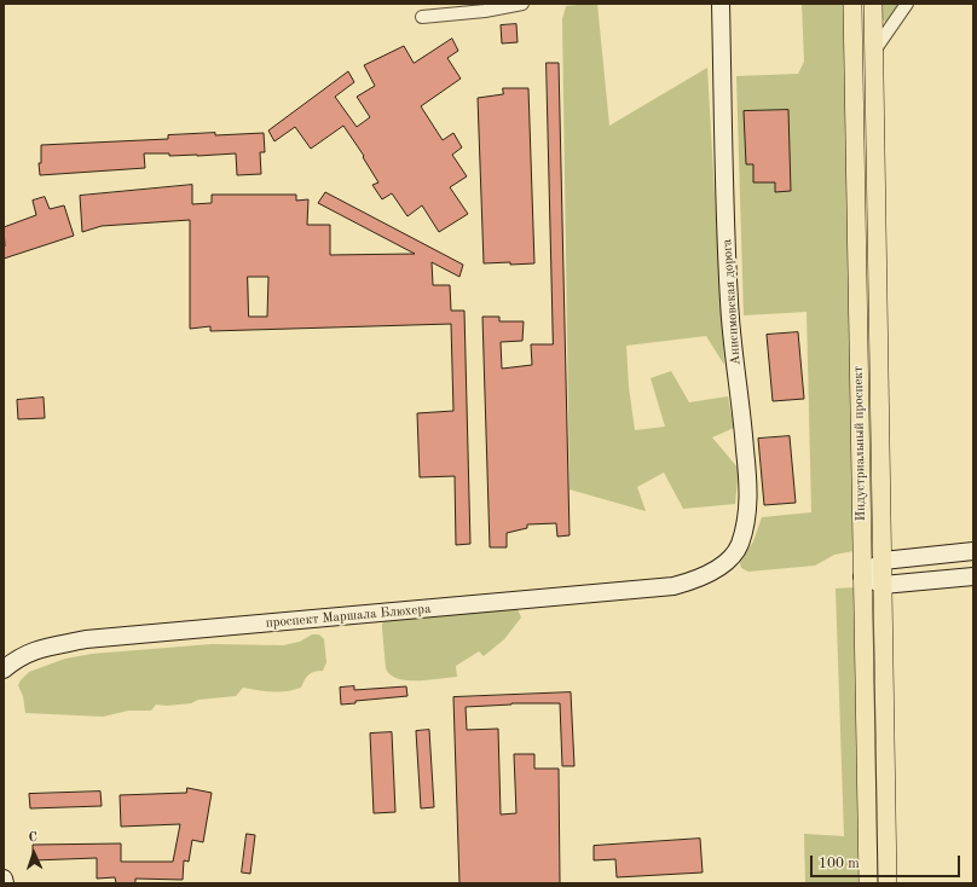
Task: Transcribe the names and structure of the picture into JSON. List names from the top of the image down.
{
  "streets": {
    "main road": ["Индустриальный проспект"],
    "street": ["Анисимовская дорога", "проспект Маршала Блюхера"]
  },
  "crossings": [
    ["Анисимовская дорога", "проспект Маршала Блюхера"]
  ],
  "scale_bar": "100 m",
  "north": "top"
}
